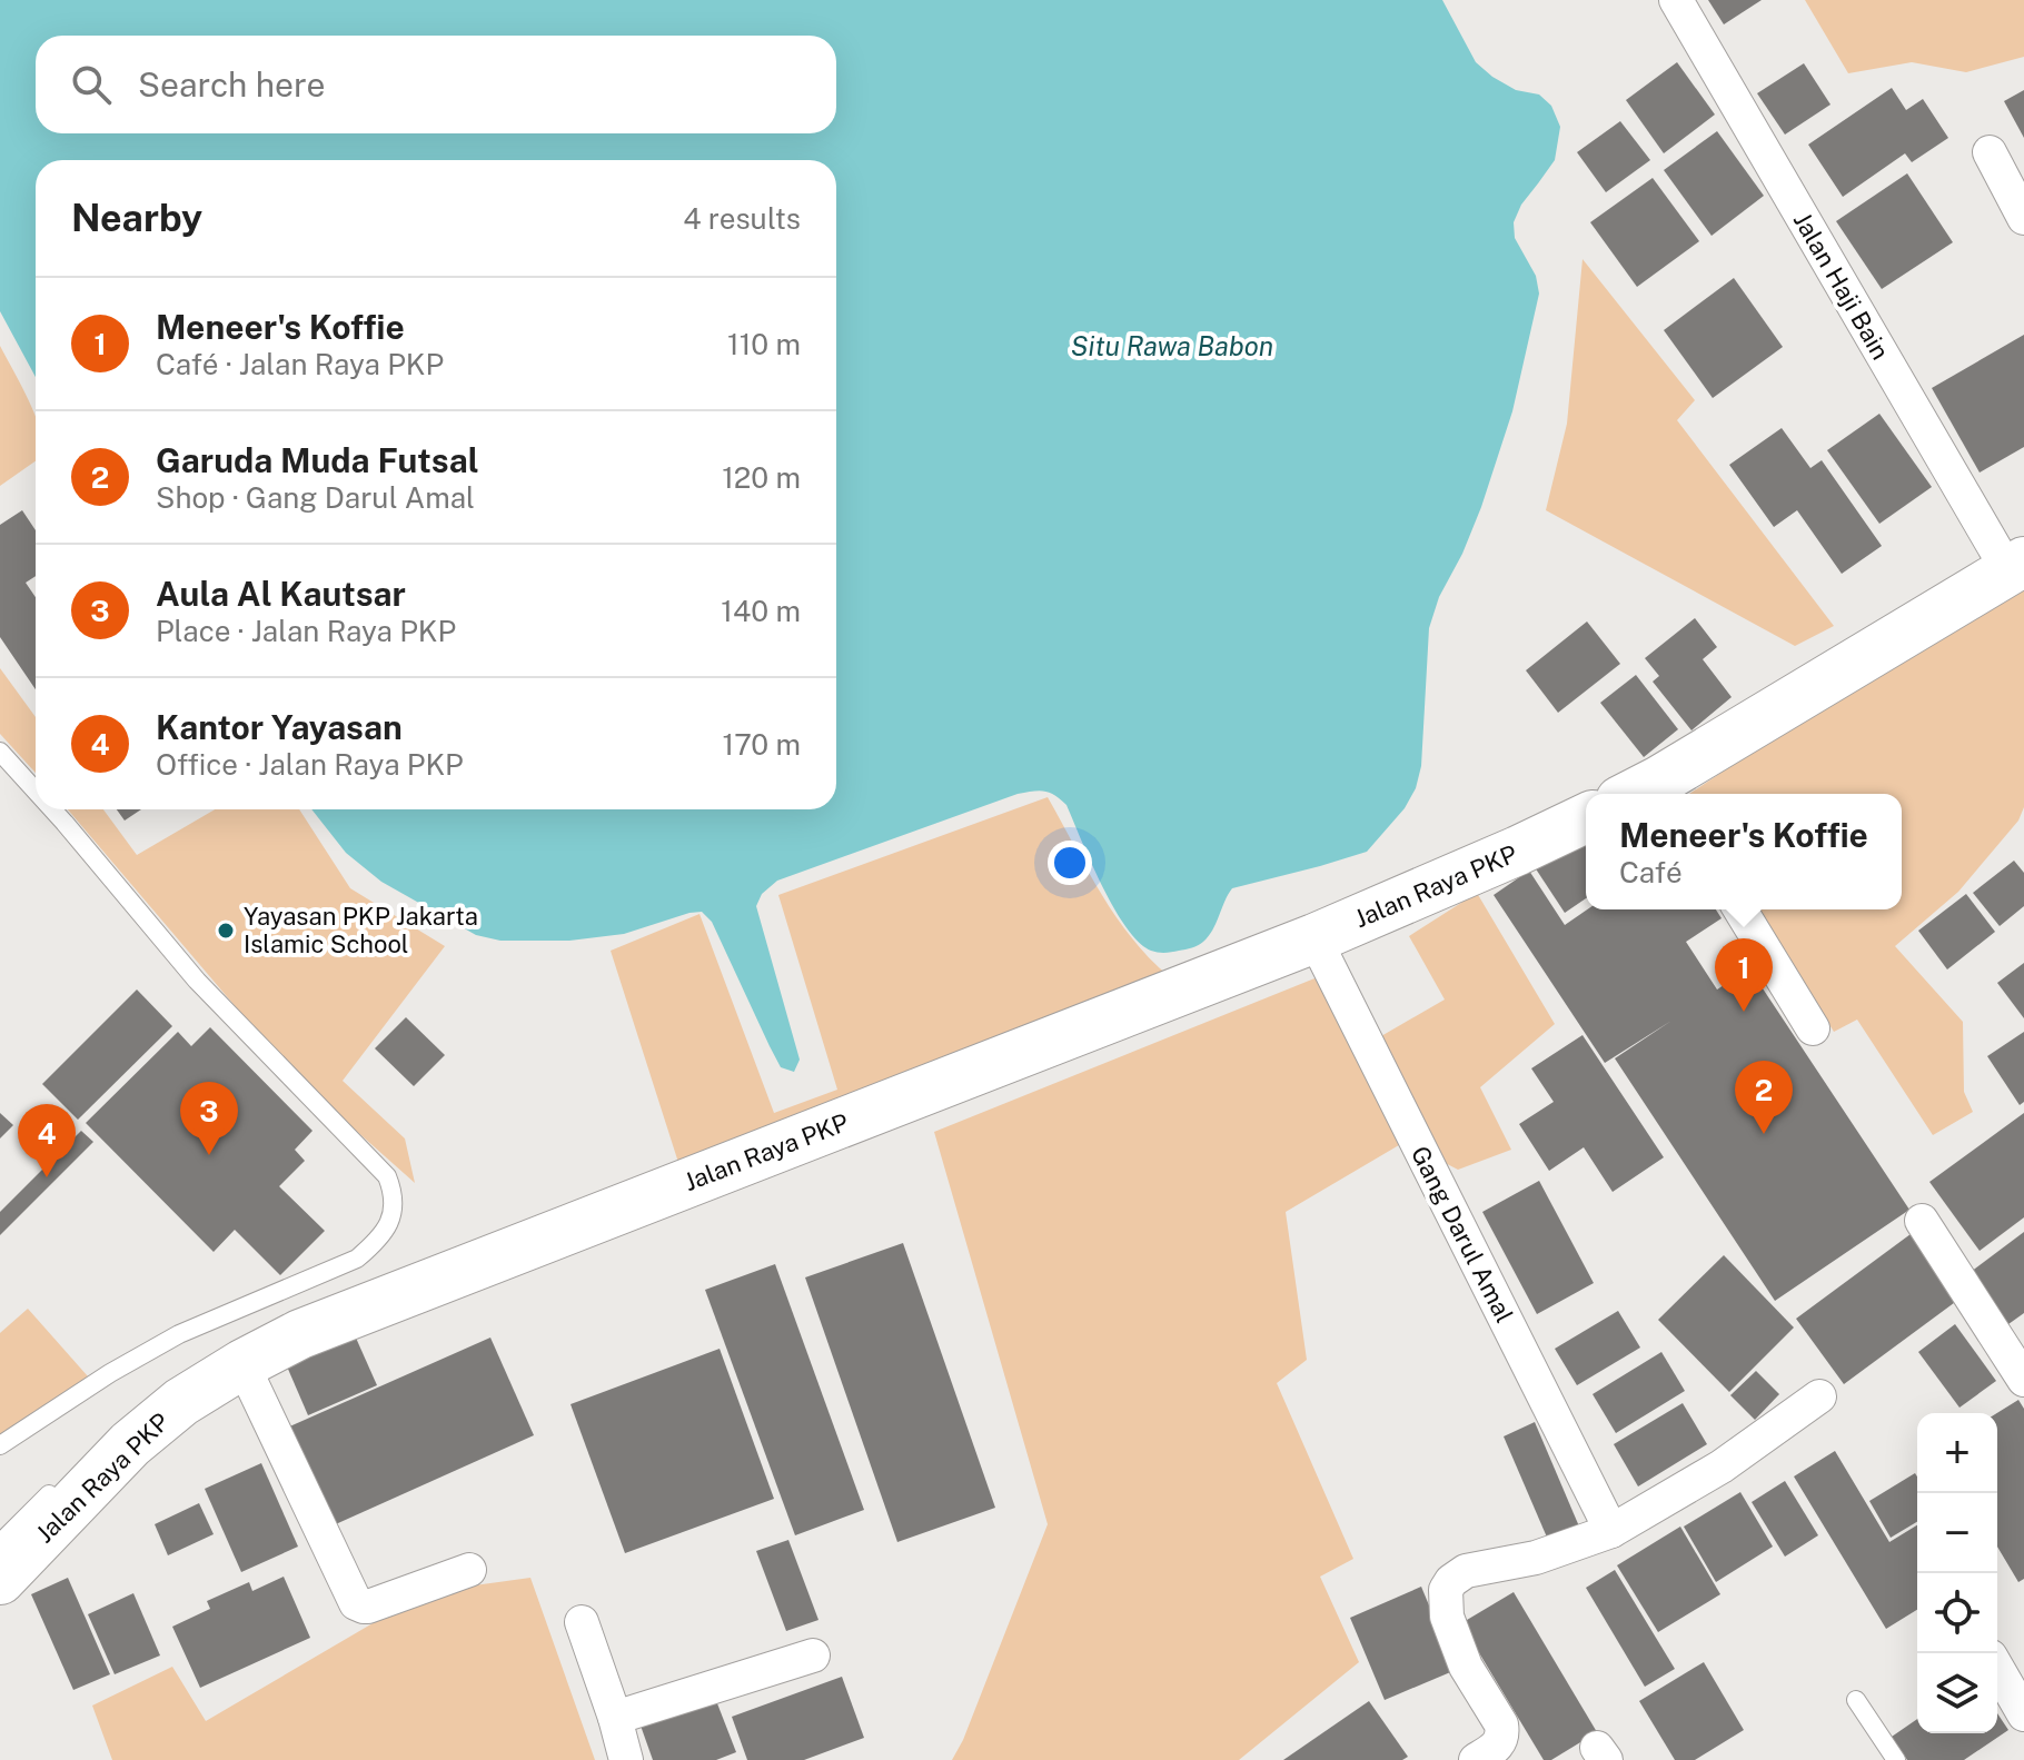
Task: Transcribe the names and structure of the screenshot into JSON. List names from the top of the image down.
{
  "streets": {
    "street": ["Jalan Haji Bain", "Jalan Raya PKP", "Gang Darul Amal"]
  },
  "crossings": [
    ["Jalan Raya PKP", "Gang Darul Amal"]
  ],
  "water": ["Situ Rawa Babon"],
  "places": ["Yayasan PKP Jakarta Islamic School"],
  "page": {
    "search": "Search here",
    "heading": ["Nearby", "4 results"],
    "list": [
      {
        "mark": "1",
        "name": "Meneer's Koffie",
        "note": "Café · Jalan Raya PKP",
        "value": "110 m"
      },
      {
        "mark": "2",
        "name": "Garuda Muda Futsal",
        "note": "Shop · Gang Darul Amal",
        "value": "120 m"
      },
      {
        "mark": "3",
        "name": "Aula Al Kautsar",
        "note": "Place · Jalan Raya PKP",
        "value": "140 m"
      },
      {
        "mark": "4",
        "name": "Kantor Yayasan",
        "note": "Office · Jalan Raya PKP",
        "value": "170 m"
      }
    ],
    "popup": ["Meneer's Koffie", "Café"],
    "pins": [
      "1",
      "2",
      "3",
      "4"
    ],
    "map_buttons": ["+", "−"]
  }
}
